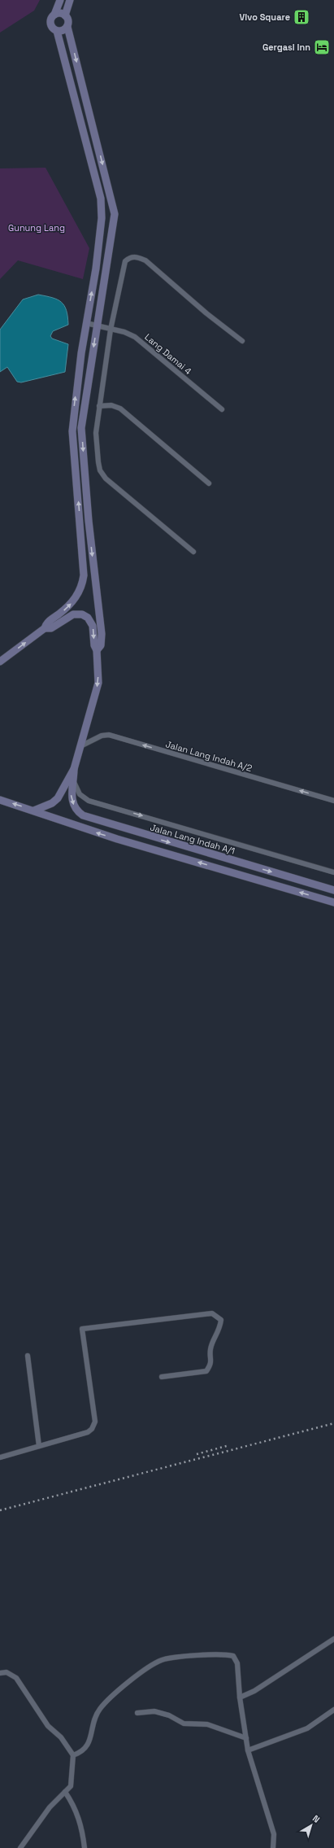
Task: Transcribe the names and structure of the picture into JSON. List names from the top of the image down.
{
  "streets": {
    "street": ["Lang Damai 4", "Jalan Lang Indah A/2", "Jalan Lang Indah A/1"]
  },
  "one_way": ["Jalan Lang Indah A/2"],
  "parks": ["Gunung Lang"],
  "places": {
    "building": ["Vivo Square"],
    "hotel": ["Gergasi Inn"]
  },
  "north": "top right"
}
